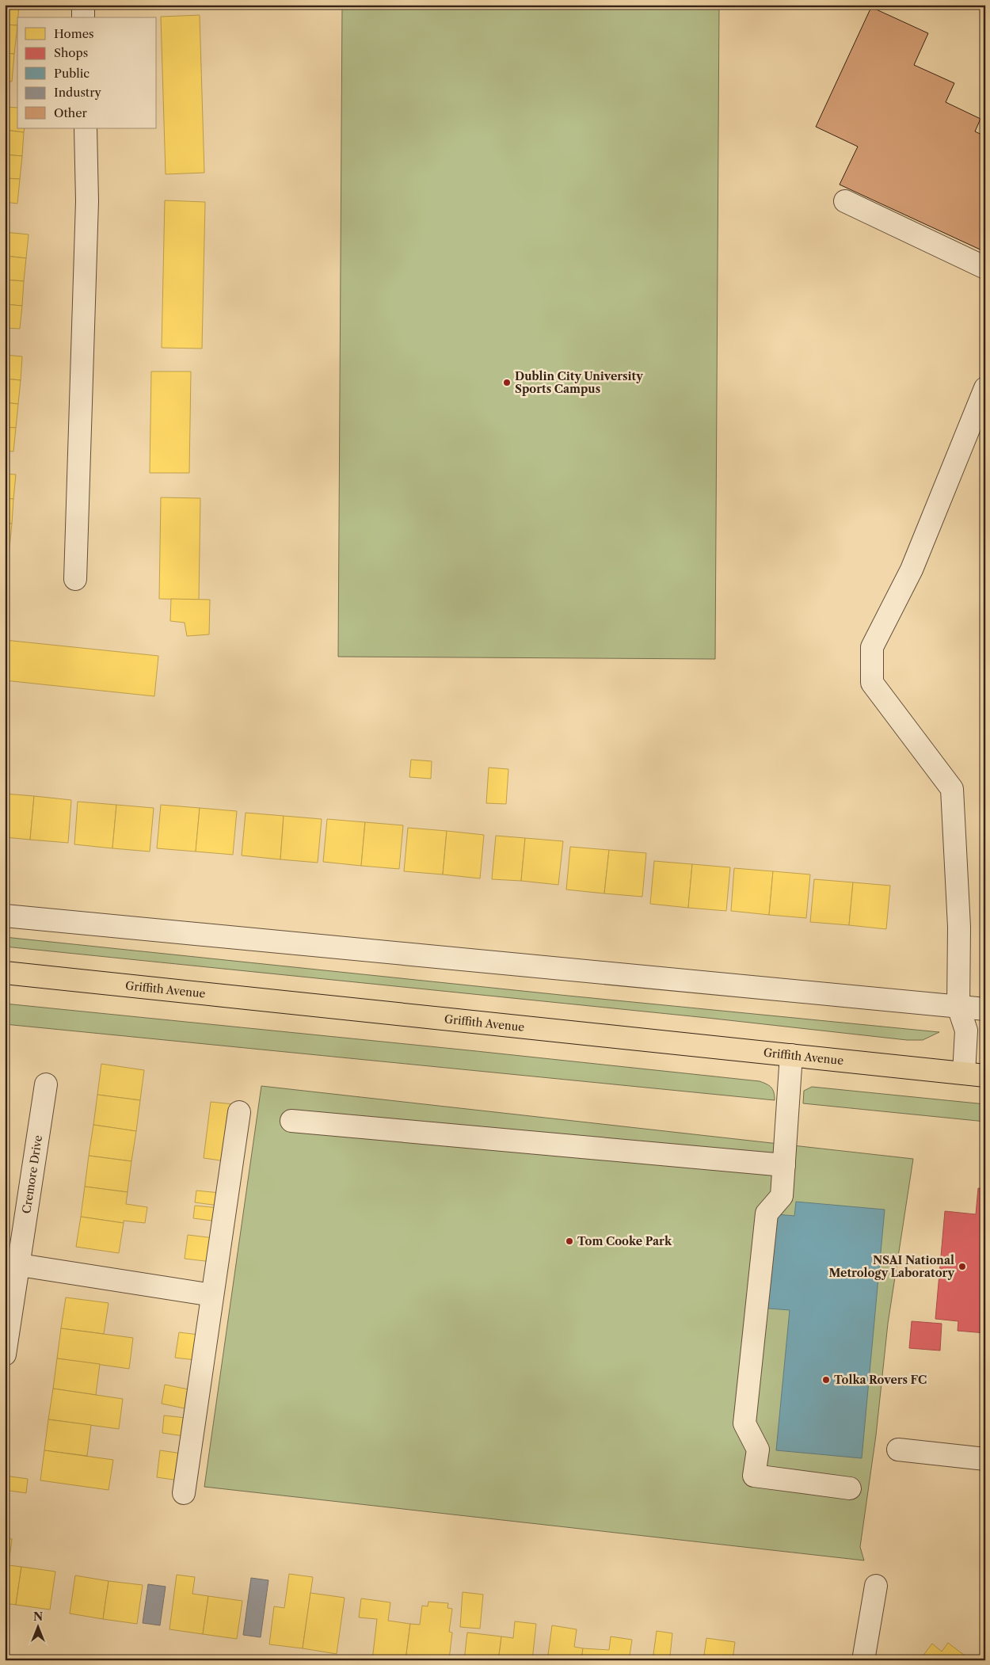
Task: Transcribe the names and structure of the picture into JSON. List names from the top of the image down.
{
  "streets": {
    "main road": ["Griffith Avenue"],
    "street": ["Cremore Drive"]
  },
  "places": [
    "Dublin City University Sports Campus",
    "Tom Cooke Park",
    "NSAI National Metrology Laboratory",
    "Tolka Rovers FC"
  ],
  "legend": [
    "Homes",
    "Shops",
    "Public",
    "Industry",
    "Other"
  ],
  "north": "top"
}
